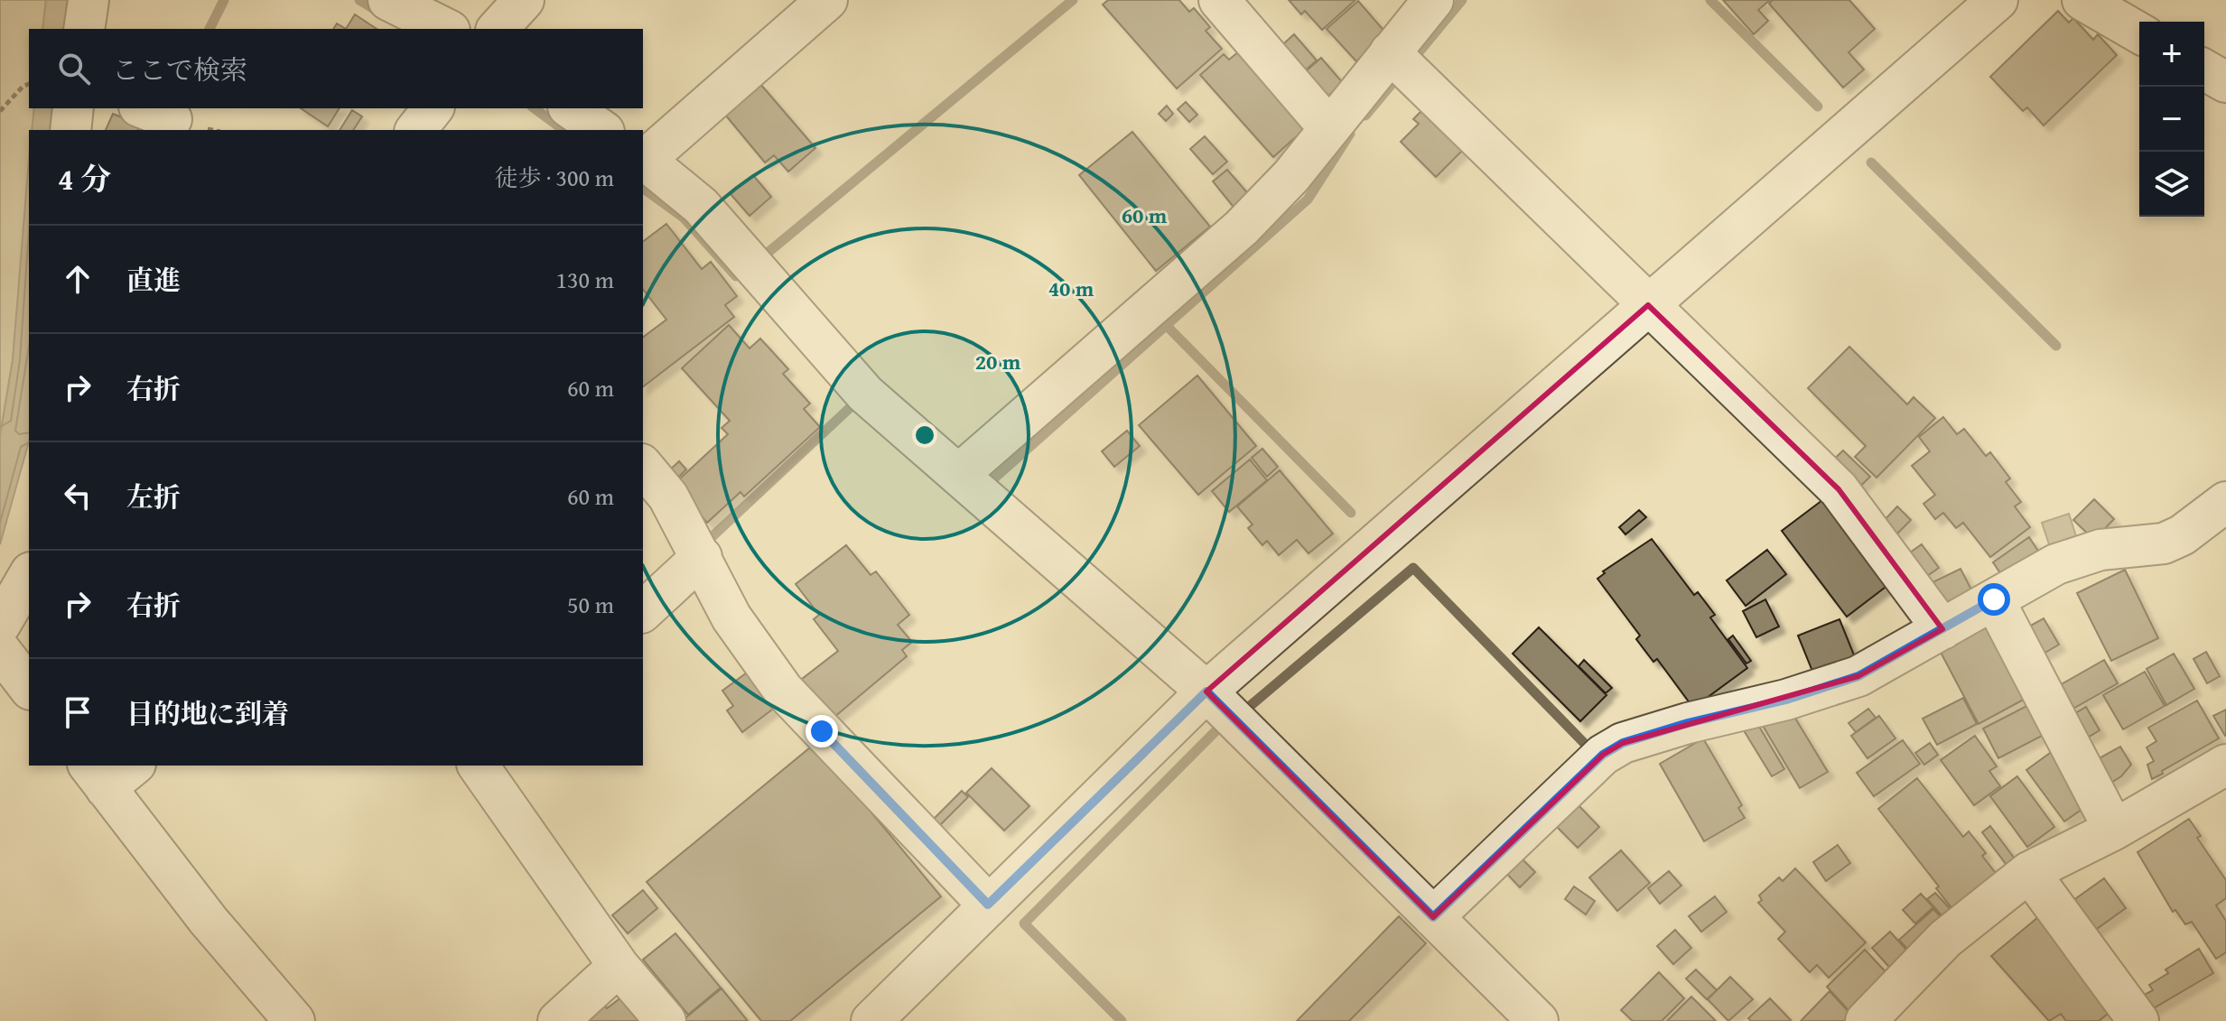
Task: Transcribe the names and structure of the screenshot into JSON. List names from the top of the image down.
{
  "page": {
    "map_buttons": ["+", "−"],
    "search": "ここで検索",
    "heading": ["4 分", "徒歩 · 300 m"],
    "list": [
      ["直進", "130 m"],
      ["右折", "60 m"],
      ["左折", "60 m"],
      ["右折", "50 m"],
      "目的地に到着"
    ]
  },
  "rings": ["60 m", "40 m", "20 m"]
}
